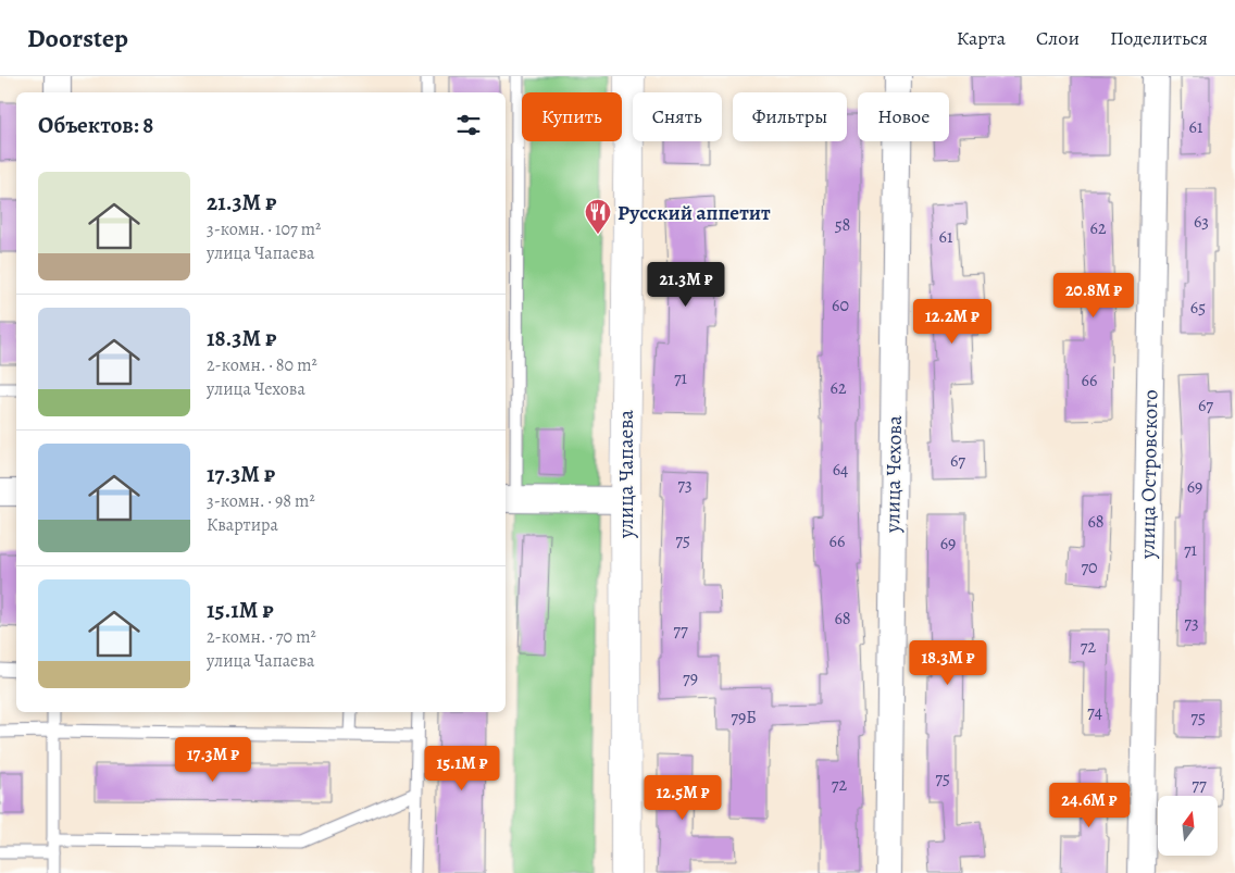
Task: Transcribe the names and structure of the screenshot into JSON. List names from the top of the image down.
{
  "streets": {
    "street": ["улица Чапаева", "улица Чехова", "улица Островского"]
  },
  "places": {
    "restaurant": ["Русский аппетит"]
  },
  "house_numbers": [
    "61",
    "63",
    "58",
    "62",
    "61",
    "60",
    "65",
    "71",
    "66",
    "62",
    "67",
    "67",
    "64",
    "73",
    "69",
    "68",
    "75",
    "66",
    "69",
    "71",
    "70",
    "68",
    "73",
    "77",
    "72",
    "79",
    "74",
    "79Б",
    "75",
    "75",
    "72",
    "77"
  ],
  "north": "top",
  "page": {
    "header": "Doorstep",
    "nav": ["Карта", "Слои", "Поделиться"],
    "chip": [
      "Купить",
      "Снять",
      "Фильтры",
      "Новое"
    ],
    "heading": "Объектов: 8",
    "list": [
      {
        "name": "21.3M ₽",
        "note": "3-комн. · 107 m² · улица Чапаева"
      },
      {
        "name": "18.3M ₽",
        "note": "2-комн. · 80 m² · улица Чехова"
      },
      {
        "name": "17.3M ₽",
        "note": "3-комн. · 98 m² · Квартира"
      },
      {
        "name": "15.1M ₽",
        "note": "2-комн. · 70 m² · улица Чапаева"
      }
    ],
    "price": [
      "21.3M ₽",
      "20.8M ₽",
      "12.2M ₽",
      "18.3M ₽",
      "17.3M ₽",
      "15.1M ₽",
      "12.5M ₽",
      "24.6M ₽"
    ]
  }
}
